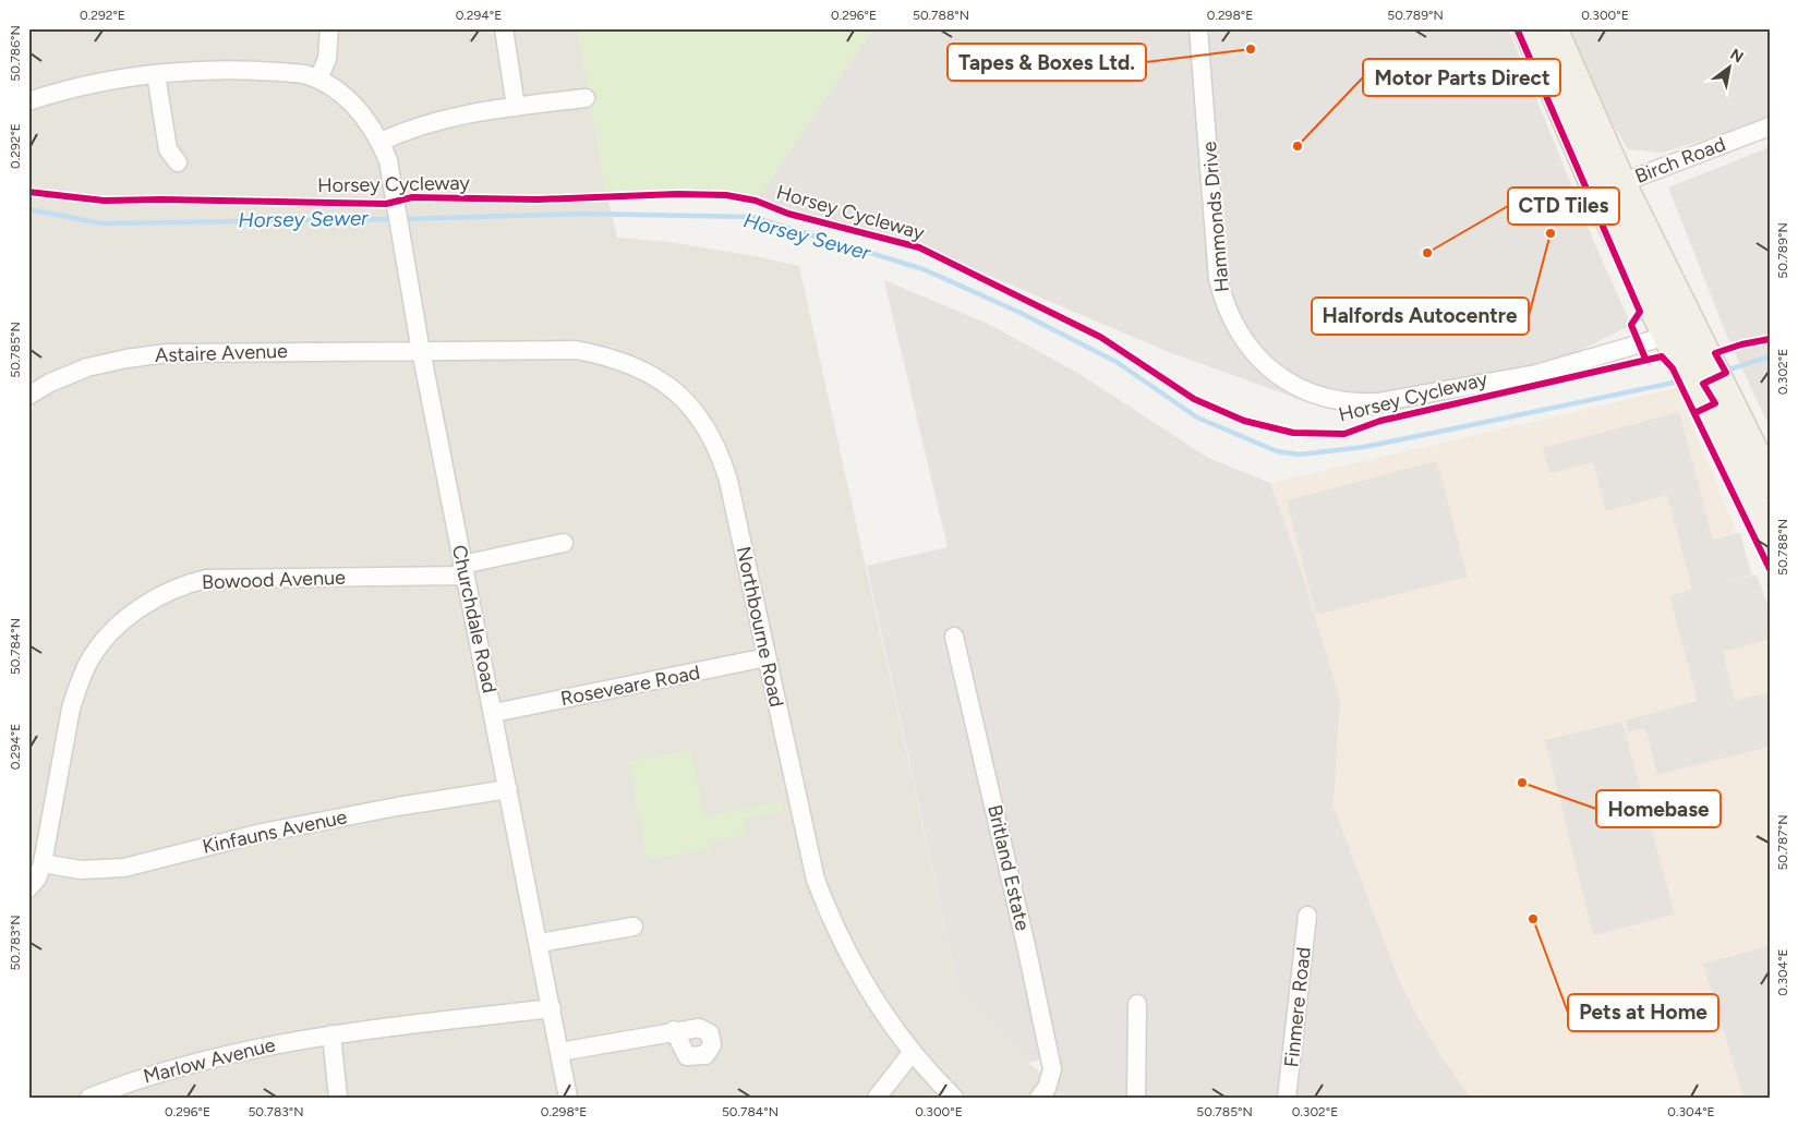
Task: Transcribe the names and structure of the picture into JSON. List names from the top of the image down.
{
  "streets": {
    "street": [
      "Birch Road",
      "Hammonds Drive",
      "Astaire Avenue",
      "Bowood Avenue",
      "Churchdale Road",
      "Northbourne Road",
      "Roseveare Road",
      "Kinfauns Avenue",
      "Britland Estate",
      "Finmere Road",
      "Marlow Avenue"
    ],
    "cycle path": ["Horsey Cycleway"]
  },
  "crossings": [
    ["Astaire Avenue", "Churchdale Road"],
    ["Astaire Avenue", "Northbourne Road"],
    ["Bowood Avenue", "Churchdale Road"],
    ["Bowood Avenue", "Kinfauns Avenue"],
    ["Churchdale Road", "Northbourne Road"],
    ["Churchdale Road", "Roseveare Road"],
    ["Churchdale Road", "Kinfauns Avenue"],
    ["Churchdale Road", "Marlow Avenue"],
    ["Northbourne Road", "Roseveare Road"]
  ],
  "water": ["Horsey Sewer"],
  "places": [
    "Tapes & Boxes Ltd.",
    "Motor Parts Direct",
    "Halfords Autocentre",
    "CTD Tiles",
    "Homebase",
    "Pets at Home"
  ],
  "north": "top right",
  "coordinates": [
    "0.292°E",
    "0.294°E",
    "0.296°E",
    "50.788°N",
    "0.298°E",
    "50.789°N",
    "0.300°E",
    "50.786°N",
    "50.785°N",
    "0.302°E",
    "50.784°N",
    "50.787°N",
    "50.783°N",
    "0.304°E"
  ]
}
